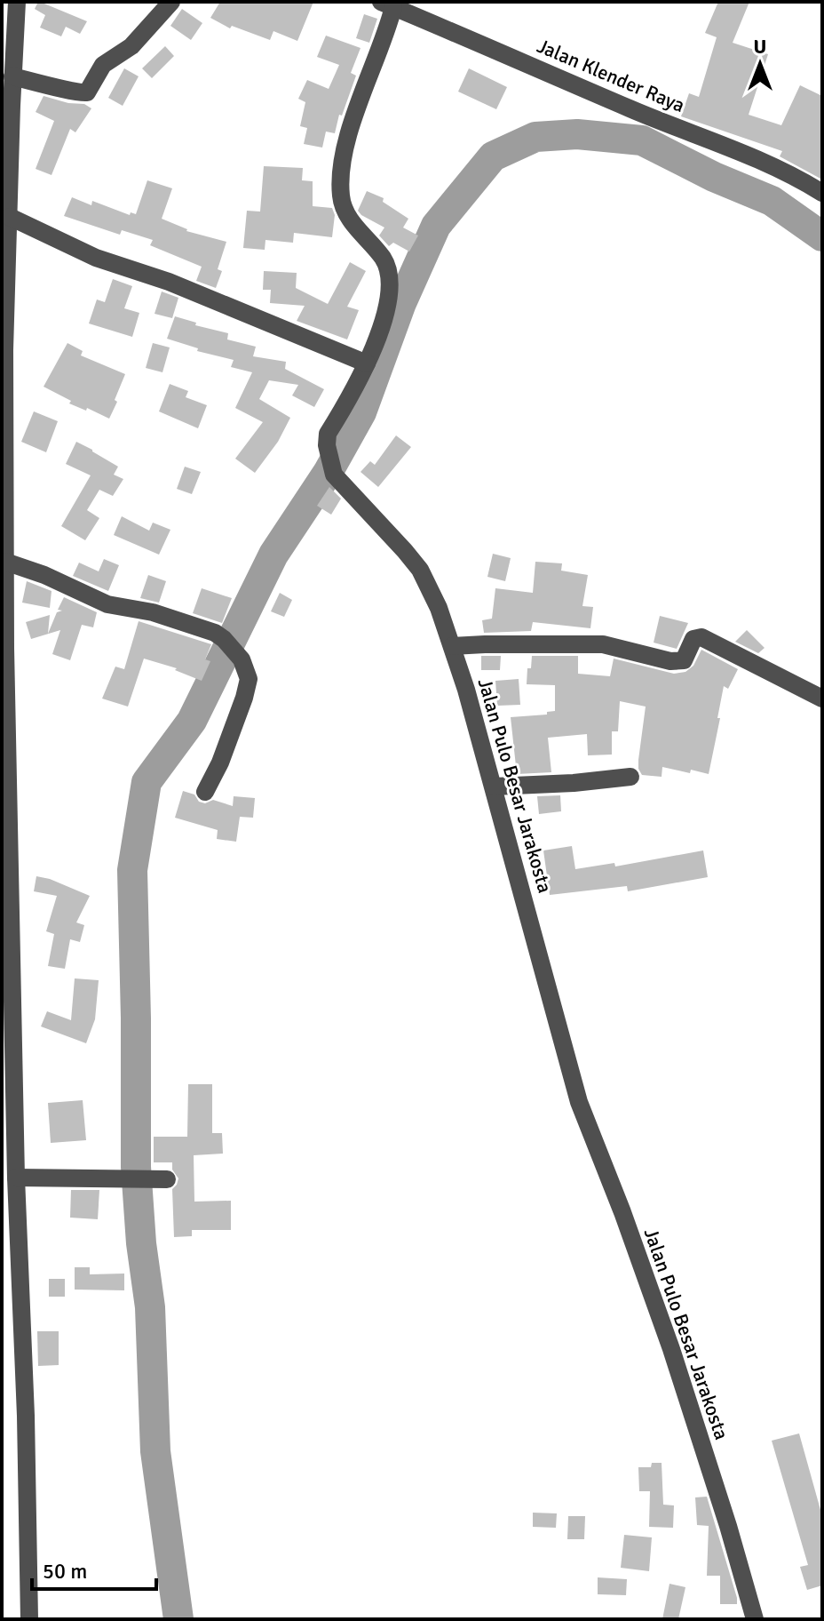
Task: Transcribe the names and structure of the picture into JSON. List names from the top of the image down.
{
  "streets": {
    "street": ["Jalan Klender Raya", "Jalan Pulo Besar Jarakosta"]
  },
  "crossings": [
    ["Jalan Klender Raya", "Jalan Pulo Besar Jarakosta"]
  ],
  "scale_bar": "50 m",
  "north": "top"
}
